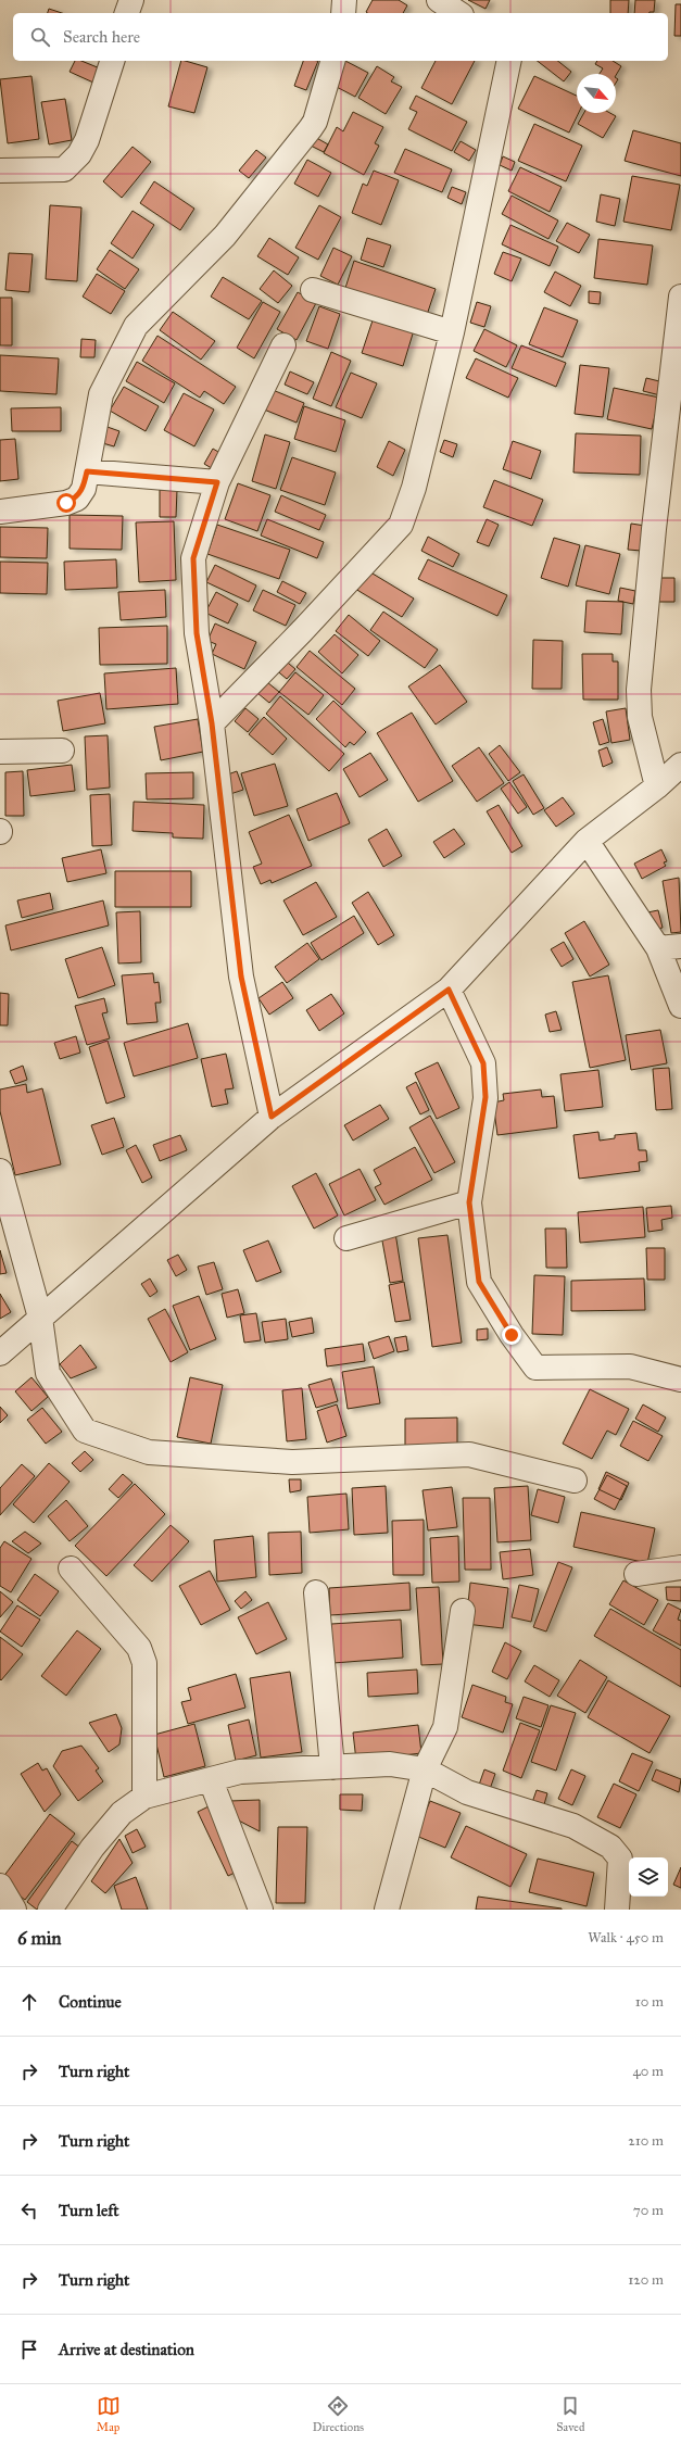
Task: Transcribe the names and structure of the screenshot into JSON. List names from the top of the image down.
{
  "north": "bottom right",
  "page": {
    "search": "Search here",
    "heading": ["6 min", "Walk · 450 m"],
    "list": [
      ["Continue", "10 m"],
      ["Turn right", "40 m"],
      ["Turn right", "210 m"],
      ["Turn left", "70 m"],
      ["Turn right", "120 m"],
      "Arrive at destination"
    ],
    "nav": ["Map", "Directions", "Saved"]
  }
}
